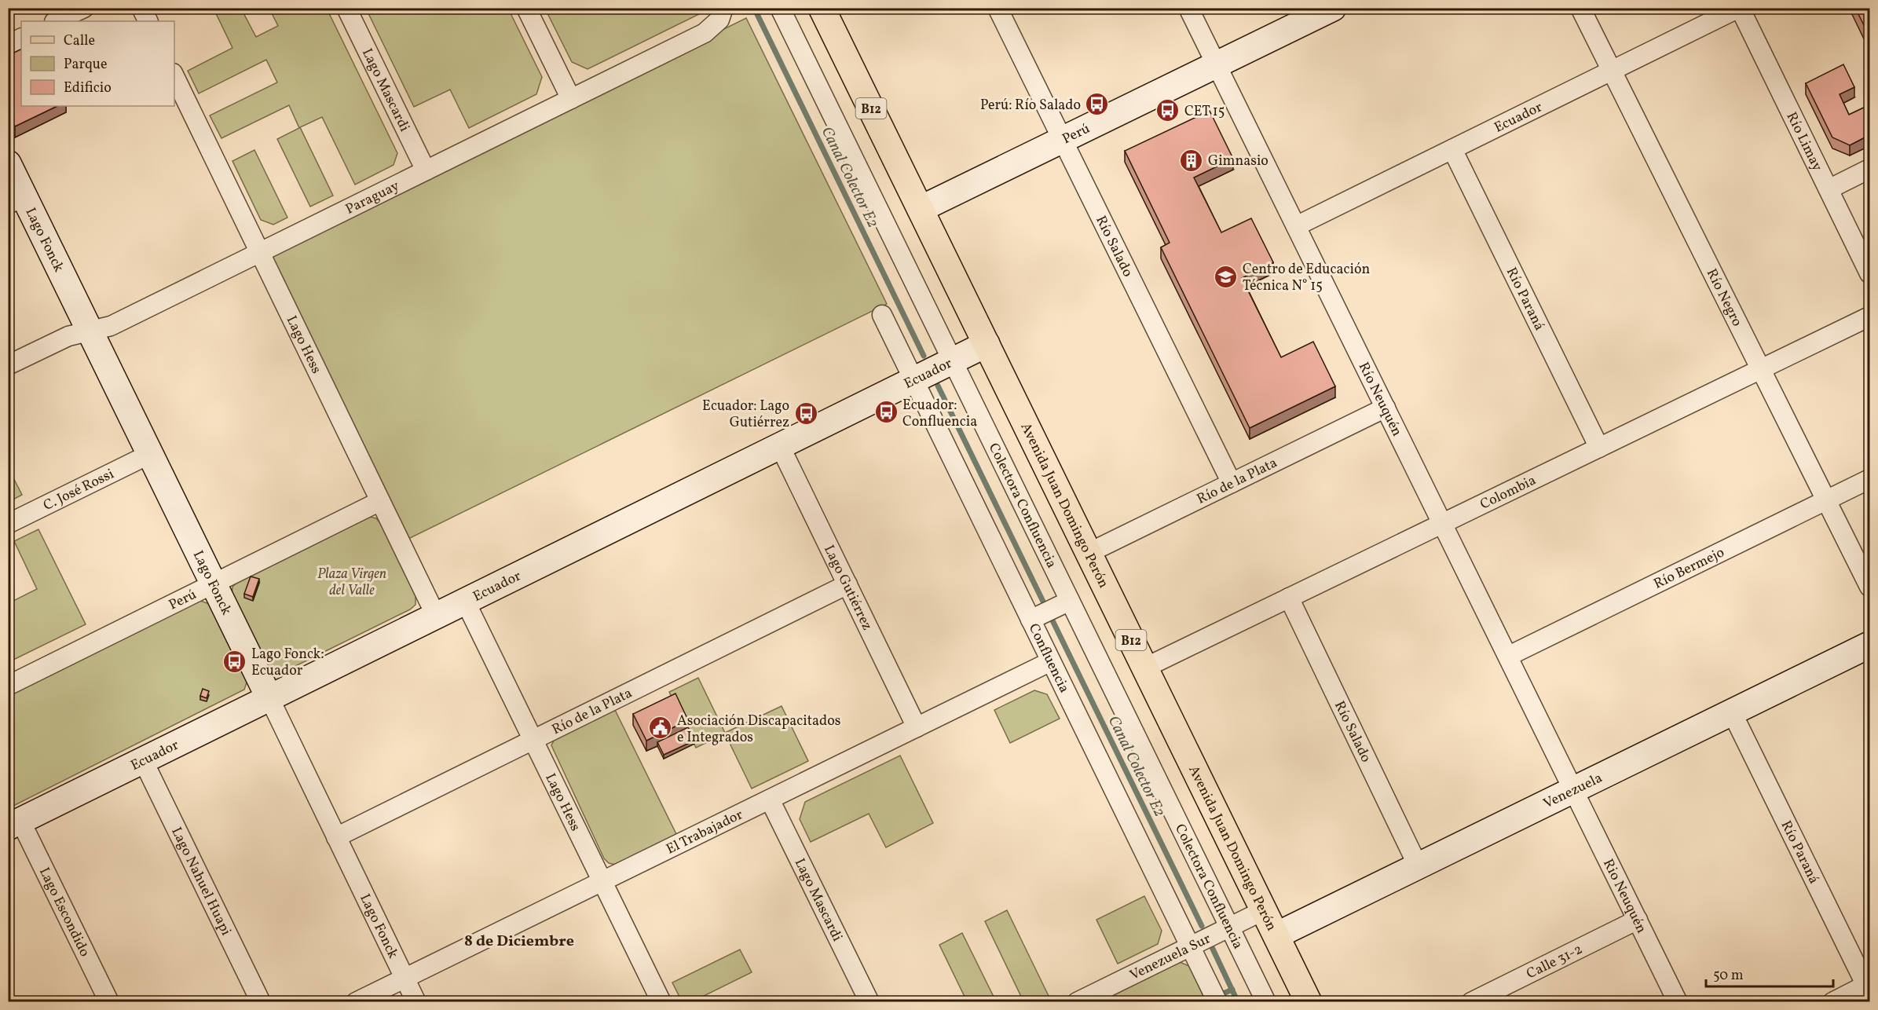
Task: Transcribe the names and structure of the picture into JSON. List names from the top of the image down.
{
  "streets": {
    "main road": ["B12", "Avenida Juan Domingo Perón"],
    "street": [
      "Lago Mascardi",
      "Ecuador",
      "Perú",
      "Río Limay",
      "Paraguay",
      "Lago Fonck",
      "Río Salado",
      "Río Negro",
      "Río Paraná",
      "Lago Hess",
      "Río Neuquén",
      "Río de la Plata",
      "C. José Rossi",
      "Colombia",
      "Colectora Confluencia",
      "Río Bermejo",
      "Lago Gutiérrez",
      "Confluencia",
      "Venezuela",
      "El Trabajador",
      "Lago Nahuel Huapi",
      "Rio Neuquén",
      "Lago Escondido",
      "Venezuela Sur",
      "Calle 31-2"
    ]
  },
  "crossings": [
    ["Lago Mascardi", "Paraguay"],
    ["Lago Mascardi", "El Trabajador"],
    ["Ecuador", "Río Limay"],
    ["Ecuador", "Lago Fonck"],
    ["Ecuador", "Río Negro"],
    ["Ecuador", "Río Paraná"],
    ["Ecuador", "Lago Hess"],
    ["Ecuador", "Río Neuquén"],
    ["Ecuador", "Colectora Confluencia"],
    ["Ecuador", "Avenida Juan Domingo Perón"],
    ["Ecuador", "Lago Gutiérrez"],
    ["Ecuador", "Confluencia"],
    ["Ecuador", "Lago Nahuel Huapi"],
    ["Ecuador", "Lago Escondido"],
    ["Perú", "Lago Fonck"],
    ["Perú", "Río Salado"],
    ["Perú", "Lago Hess"],
    ["Perú", "Río Neuquén"],
    ["Perú", "Avenida Juan Domingo Perón"],
    ["Paraguay", "Lago Fonck"],
    ["Paraguay", "Lago Hess"],
    ["Lago Fonck", "Río de la Plata"],
    ["Lago Fonck", "C. José Rossi"],
    ["Lago Fonck", "El Trabajador"],
    ["Río Salado", "Río de la Plata"],
    ["Río Salado", "Colombia"],
    ["Río Salado", "Venezuela"],
    ["Río Negro", "Colombia"],
    ["Río Negro", "Río Bermejo"],
    ["Río Paraná", "Colombia"],
    ["Río Paraná", "Venezuela"],
    ["Lago Hess", "Río de la Plata"],
    ["Lago Hess", "El Trabajador"],
    ["Río Neuquén", "Río de la Plata"],
    ["Río Neuquén", "Colombia"],
    ["Río Neuquén", "Río Bermejo"],
    ["Río Neuquén", "Venezuela"],
    ["Río Neuquén", "Rio Neuquén"],
    ["Río de la Plata", "Avenida Juan Domingo Perón"],
    ["Río de la Plata", "Lago Gutiérrez"],
    ["Colombia", "Avenida Juan Domingo Perón"],
    ["Colectora Confluencia", "Venezuela Sur"],
    ["Avenida Juan Domingo Perón", "Venezuela"],
    ["Avenida Juan Domingo Perón", "Venezuela Sur"],
    ["Lago Gutiérrez", "El Trabajador"],
    ["Confluencia", "El Trabajador"],
    ["Confluencia", "Venezuela Sur"],
    ["Venezuela", "Rio Neuquén"],
    ["Rio Neuquén", "Calle 31-2"]
  ],
  "districts": ["8 de Diciembre"],
  "water": ["Canal Colector E2"],
  "parks": ["Plaza Virgen del Valle"],
  "places": {
    "bus stop": [
      "Perú: Río Salado",
      "CET 15",
      "Ecuador: Confluencia",
      "Ecuador: Lago Gutiérrez",
      "Lago Fonck: Ecuador"
    ],
    "building": ["Gimnasio"],
    "school or university": ["Centro de Educación Técnica N° 15"],
    "public building": ["Asociación Discapacitados e Integrados"]
  },
  "legend": ["Calle", "Parque", "Edificio"],
  "scale_bar": "50 m"
}
